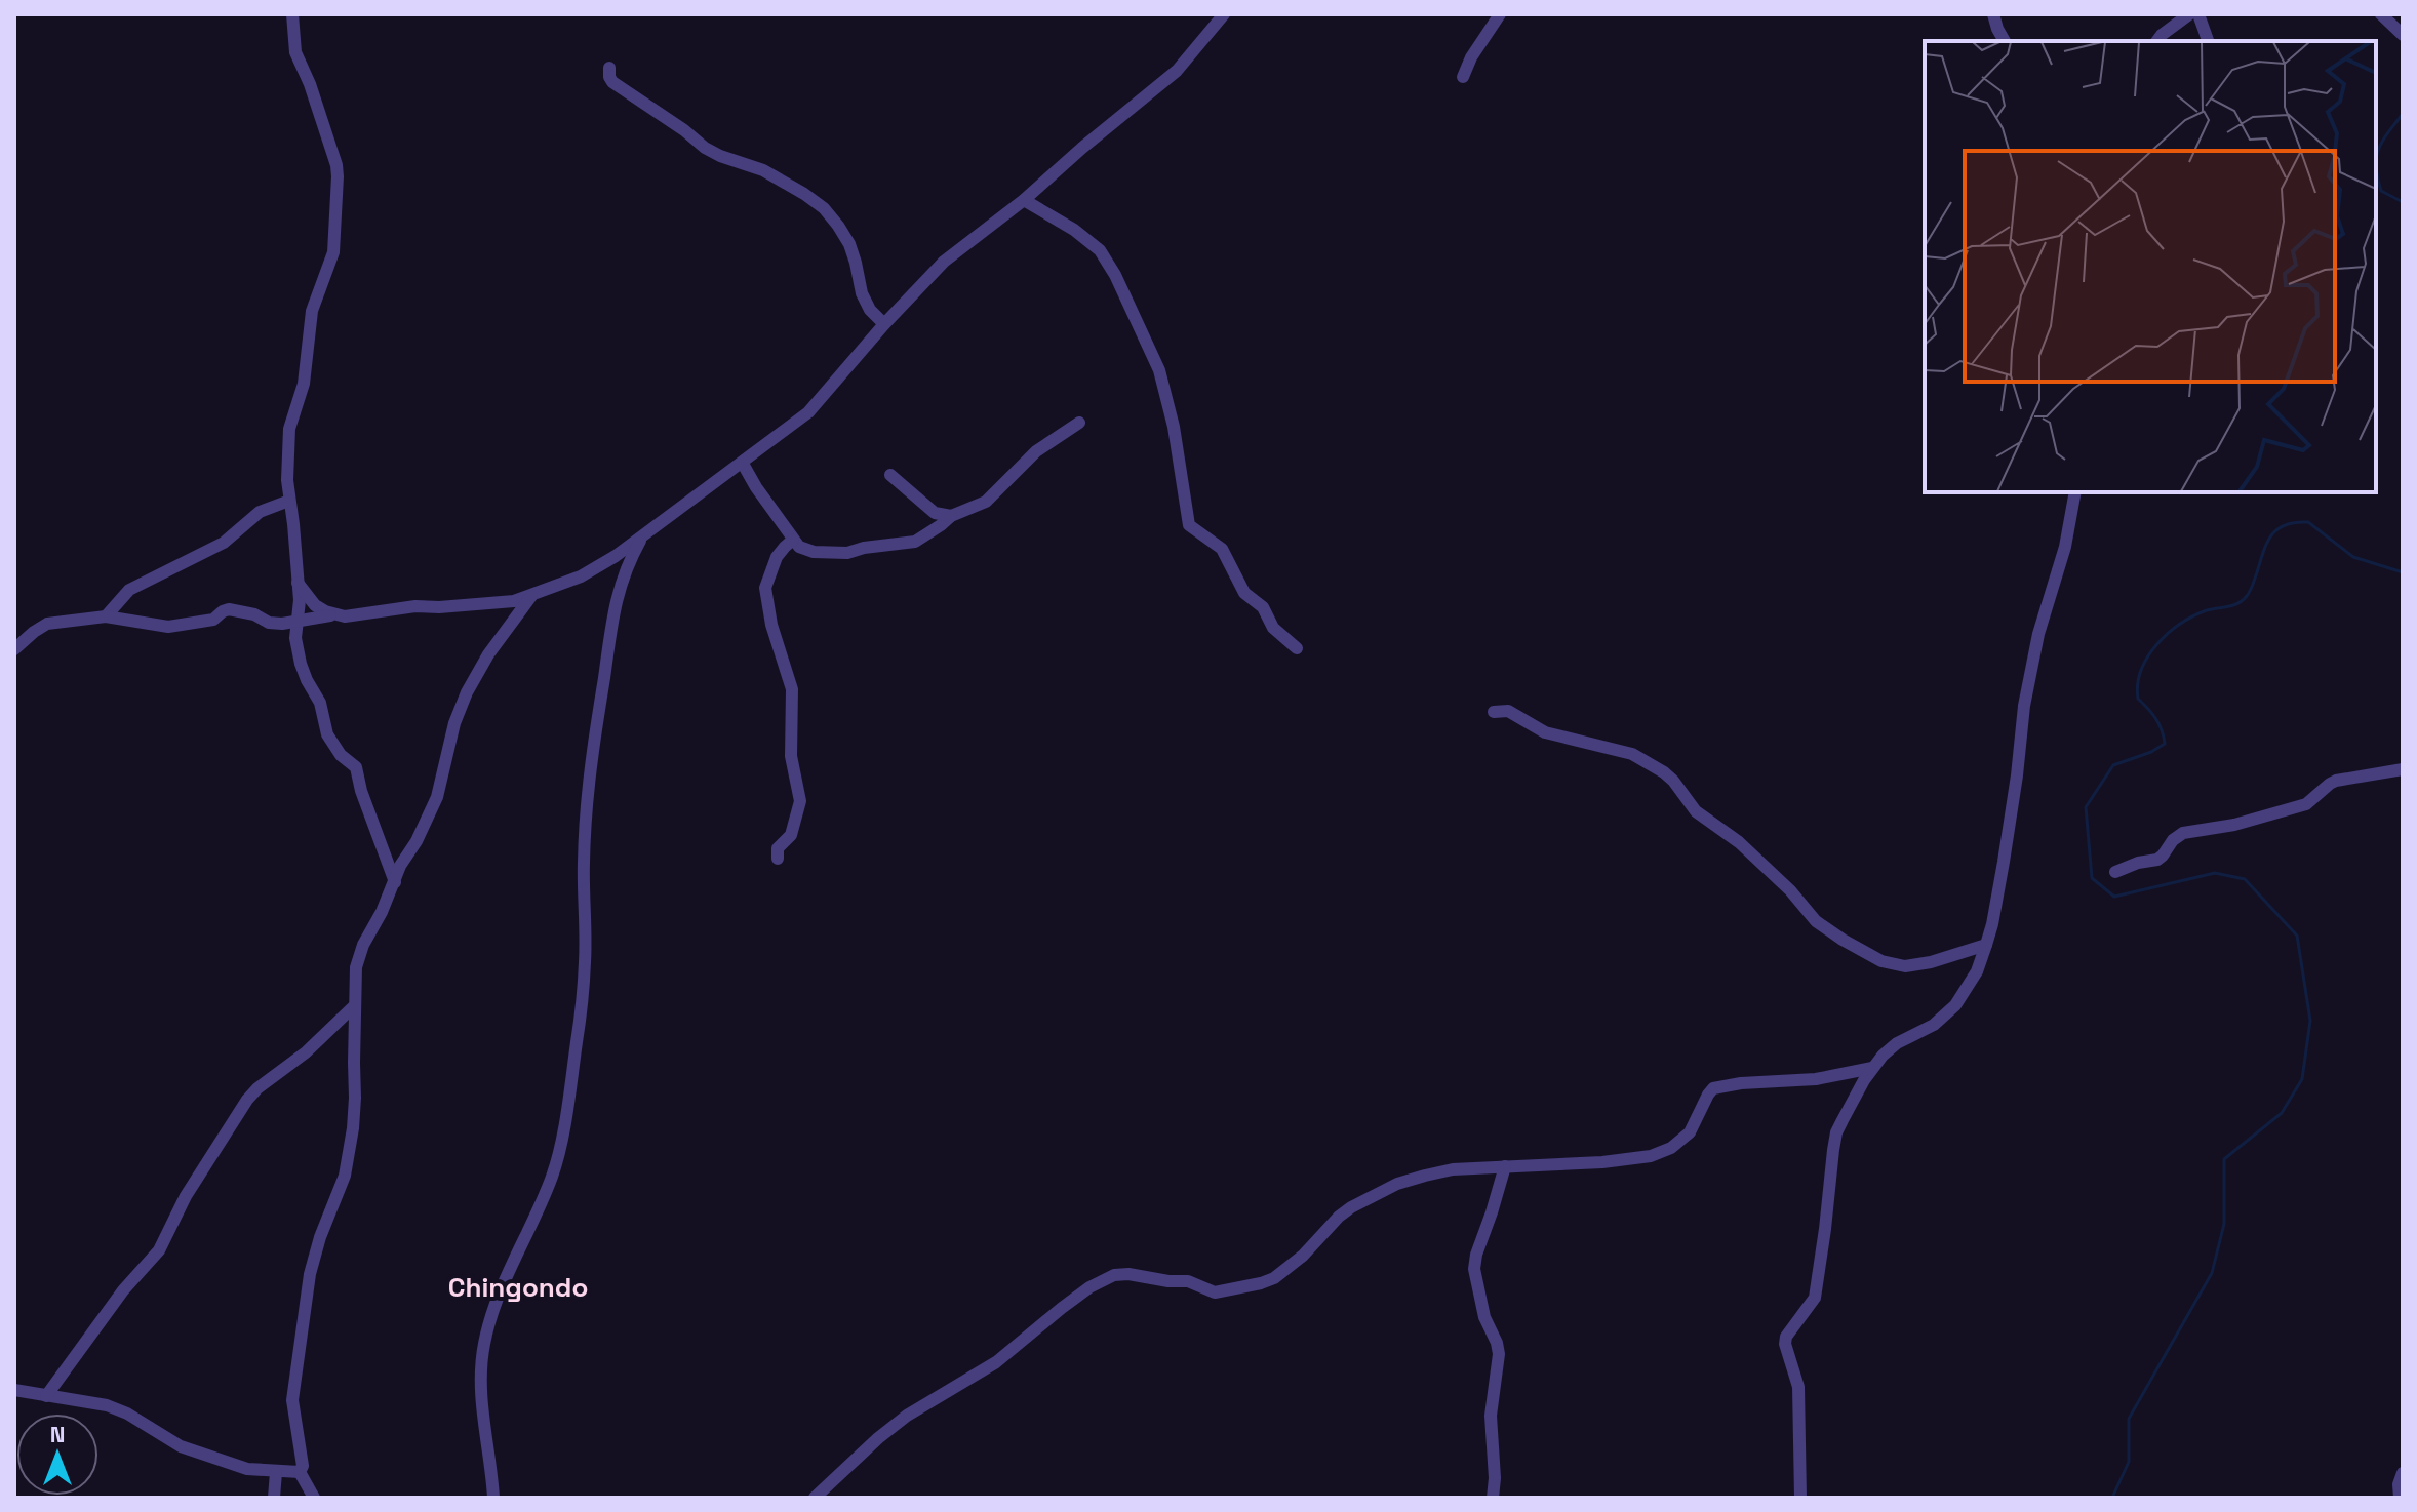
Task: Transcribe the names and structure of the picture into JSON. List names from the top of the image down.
{
  "districts": ["Chingondo"],
  "north": "top"
}
